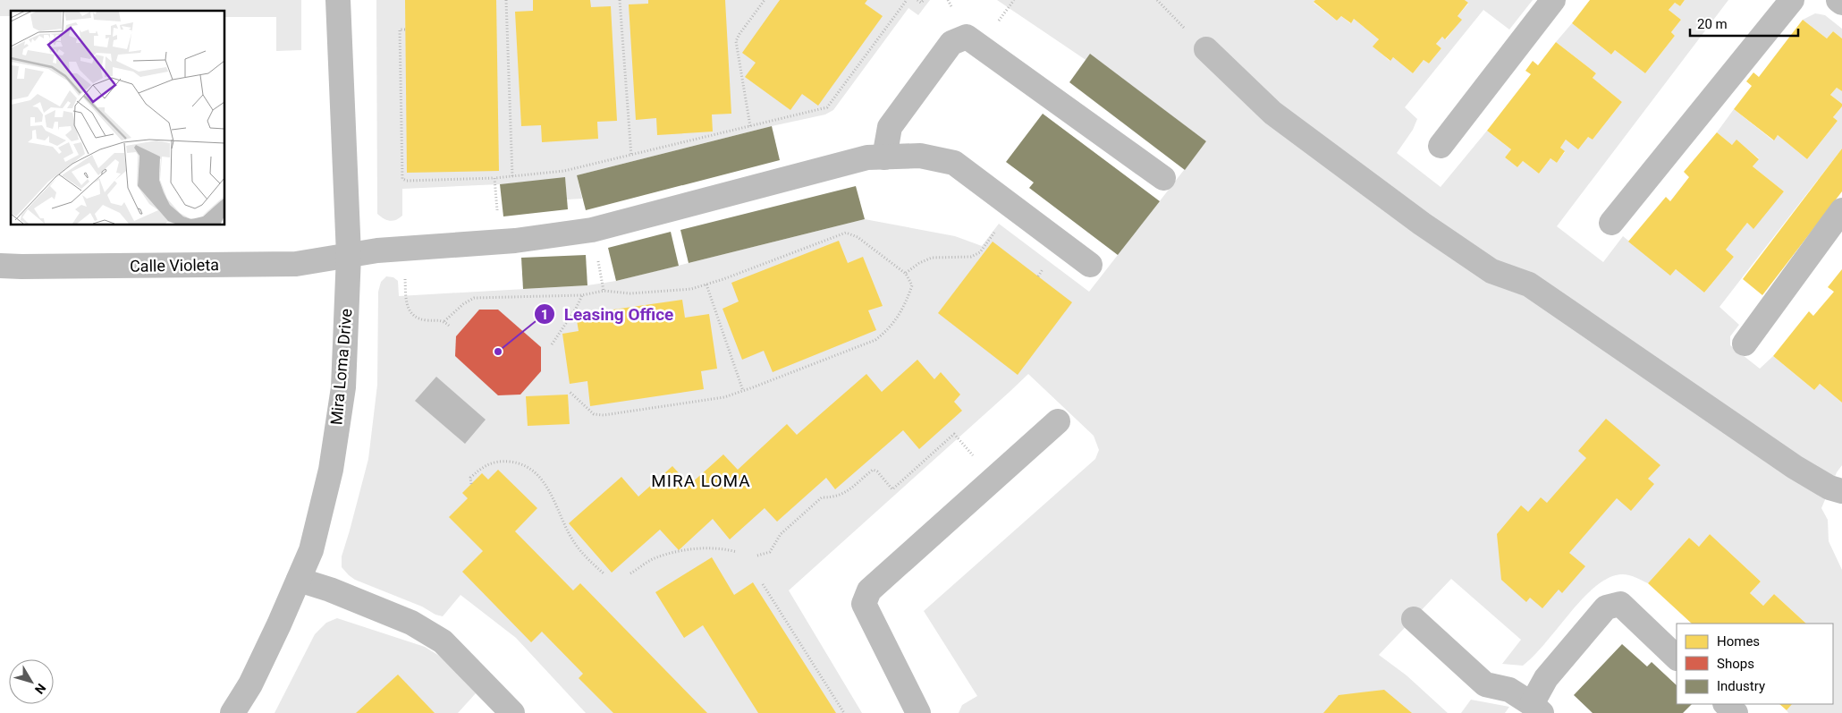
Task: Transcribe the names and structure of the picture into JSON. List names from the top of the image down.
{
  "streets": {
    "street": ["Calle Violeta", "Mira Loma Drive"]
  },
  "crossings": [
    ["Calle Violeta", "Mira Loma Drive"]
  ],
  "districts": ["MIRA LOMA"],
  "places": ["Leasing Office"],
  "legend": ["Homes", "Shops", "Industry"],
  "scale_bar": "20 m",
  "north": "bottom right"
}
